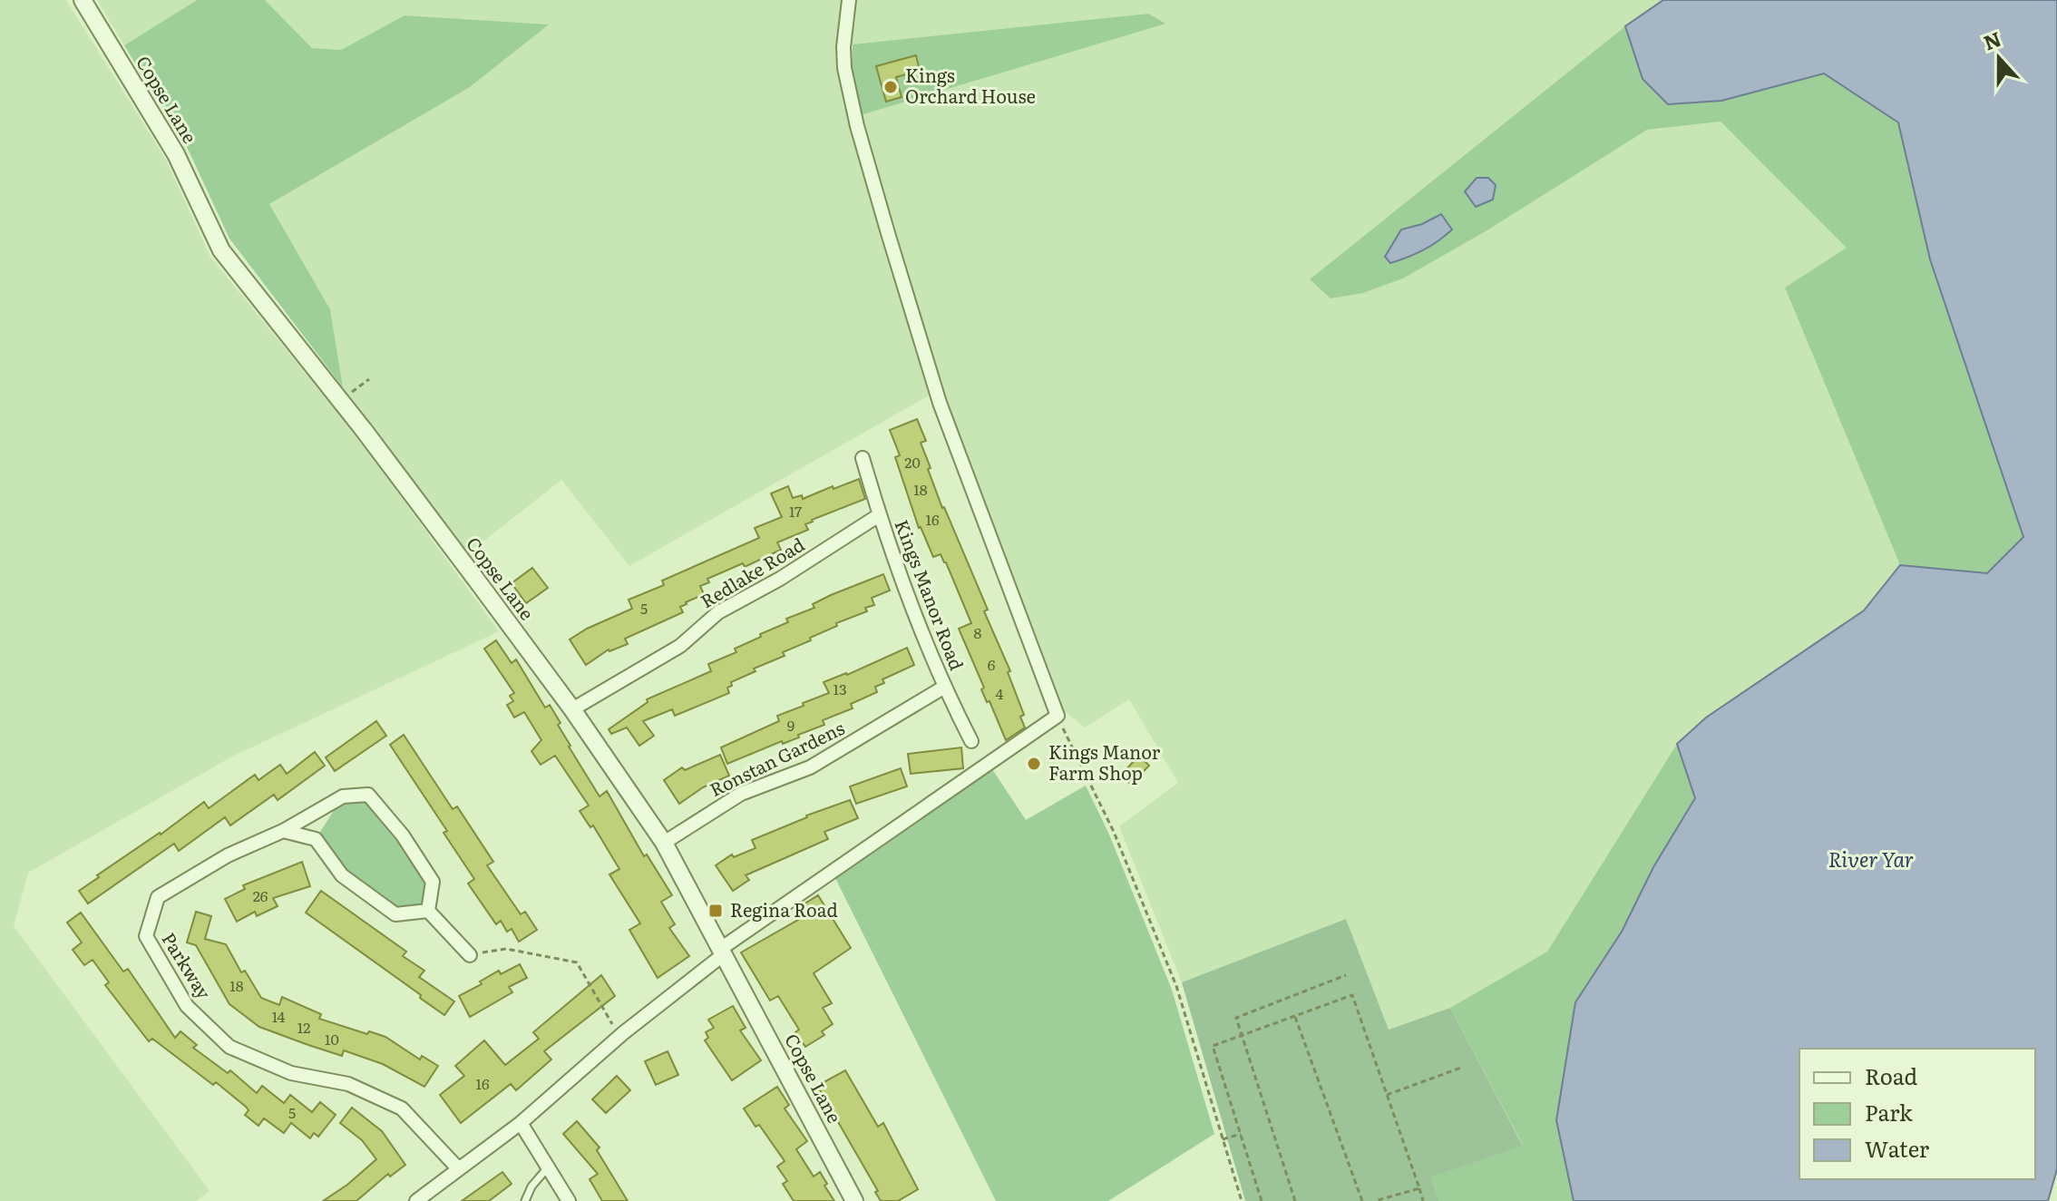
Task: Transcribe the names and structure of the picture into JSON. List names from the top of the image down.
{
  "streets": {
    "street": [
      "Copse Lane",
      "Redlake Road",
      "Kings Manor Road",
      "Ronstan Gardens",
      "Parkway"
    ]
  },
  "crossings": [
    ["Copse Lane", "Redlake Road"],
    ["Copse Lane", "Ronstan Gardens"],
    ["Redlake Road", "Kings Manor Road"],
    ["Kings Manor Road", "Ronstan Gardens"]
  ],
  "water": ["River Yar"],
  "places": {
    "other": ["Kings Orchard House", "Kings Manor Farm Shop"],
    "transit": ["Regina Road"]
  },
  "house_numbers": [
    "20",
    "18",
    "17",
    "16",
    "5",
    "8",
    "6",
    "13",
    "4",
    "9",
    "26",
    "18",
    "14",
    "12",
    "10",
    "16",
    "5"
  ],
  "legend": ["Road", "Park", "Water"],
  "north": "top"
}
